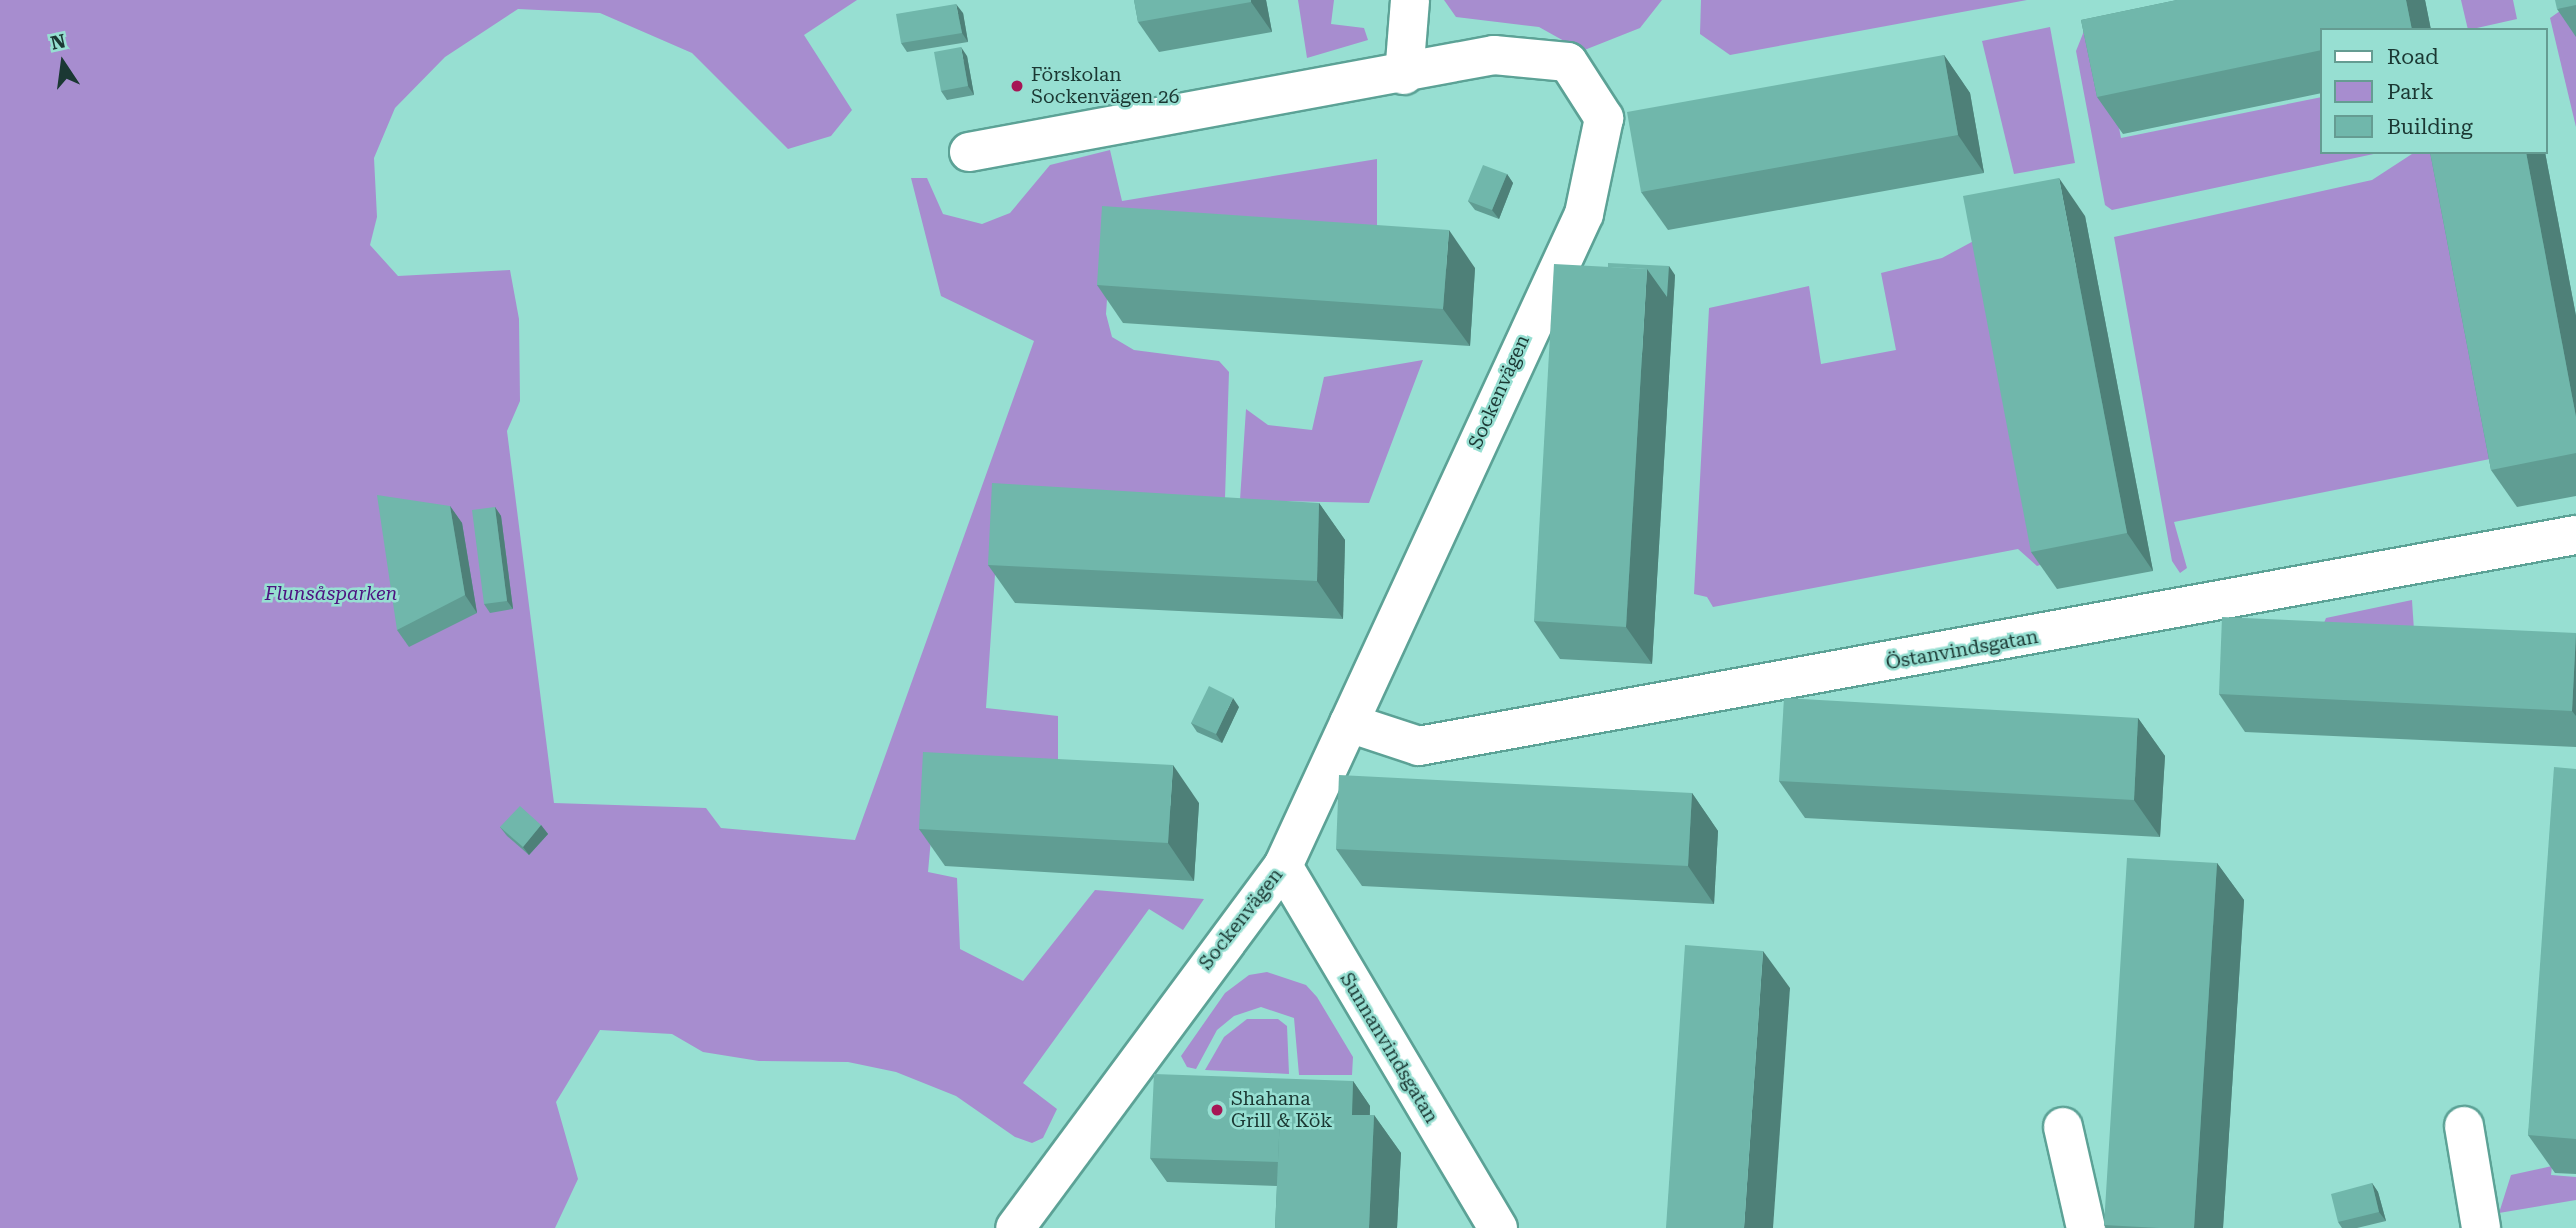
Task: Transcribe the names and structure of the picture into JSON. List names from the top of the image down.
{
  "streets": {
    "street": ["Sockenvägen", "Östanvindsgatan", "Sunnanvindsgatan"]
  },
  "crossings": [
    ["Sockenvägen", "Östanvindsgatan"],
    ["Sockenvägen", "Sunnanvindsgatan"]
  ],
  "parks": ["Flunsåsparken"],
  "places": ["Förskolan Sockenvägen 26", "Shahana Grill & Kök"],
  "legend": ["Road", "Park", "Building"],
  "north": "top"
}
